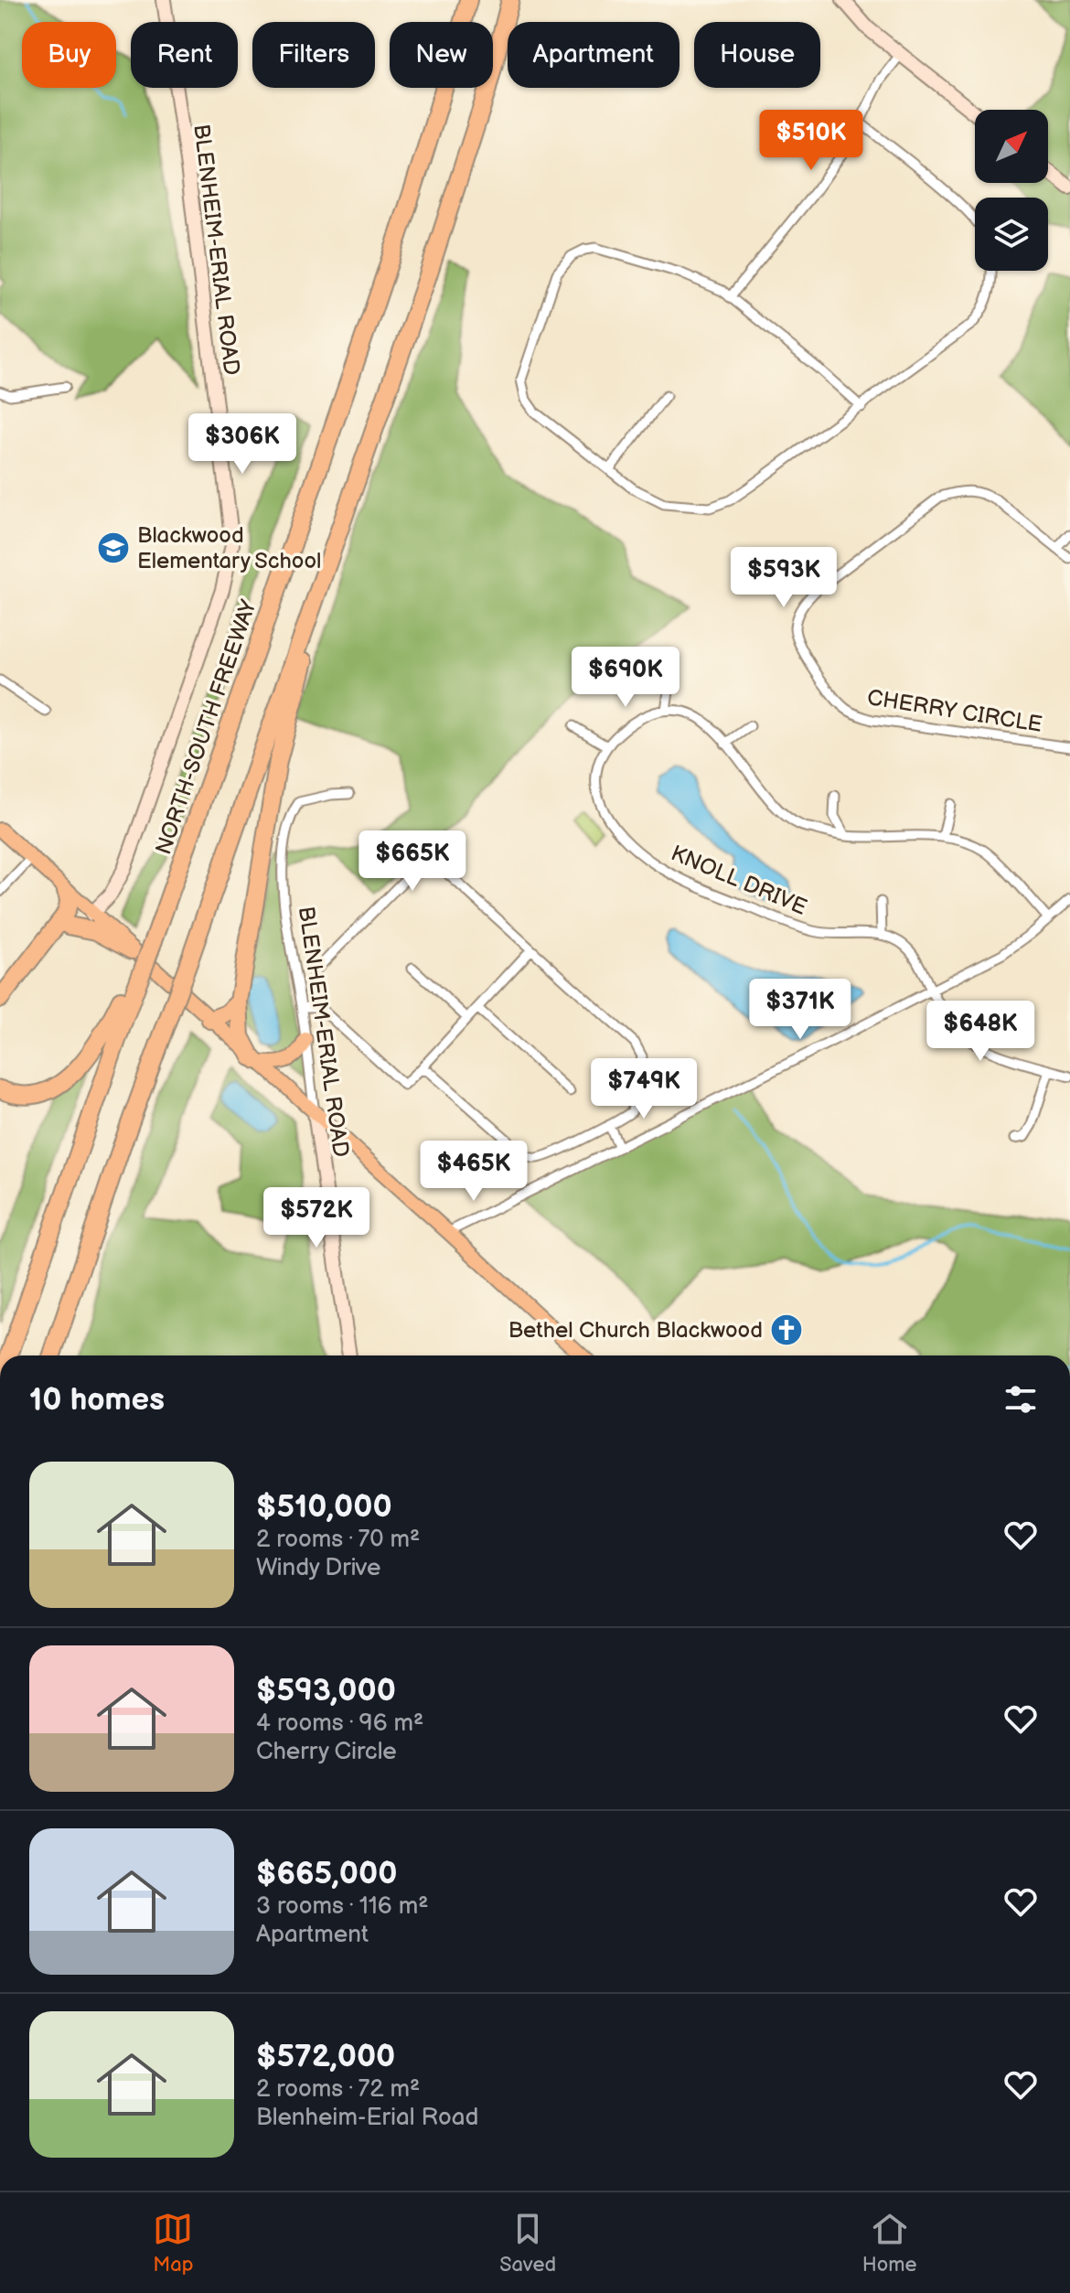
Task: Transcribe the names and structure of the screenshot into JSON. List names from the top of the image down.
{
  "streets": {
    "highway": ["NORTH-SOUTH FREEWAY"],
    "main road": ["BLENHEIM-ERIAL ROAD"],
    "street": ["CHERRY CIRCLE", "KNOLL DRIVE"]
  },
  "places": {
    "school or university": ["Blackwood Elementary School"],
    "church": ["Bethel Church Blackwood"]
  },
  "north": "top right",
  "page": {
    "chip": [
      "Buy",
      "Rent",
      "Filters",
      "New",
      "Apartment",
      "House"
    ],
    "price": [
      "$510K",
      "$306K",
      "$593K",
      "$690K",
      "$665K",
      "$371K",
      "$648K",
      "$749K",
      "$465K",
      "$572K"
    ],
    "heading": "10 homes",
    "list": [
      {
        "name": "$510,000",
        "note": "2 rooms · 70 m² · Windy Drive"
      },
      {
        "name": "$593,000",
        "note": "4 rooms · 96 m² · Cherry Circle"
      },
      {
        "name": "$665,000",
        "note": "3 rooms · 116 m² · Apartment"
      },
      {
        "name": "$572,000",
        "note": "2 rooms · 72 m² · Blenheim-Erial Road"
      }
    ],
    "tabs": ["Map", "Saved", "Home"]
  }
}
